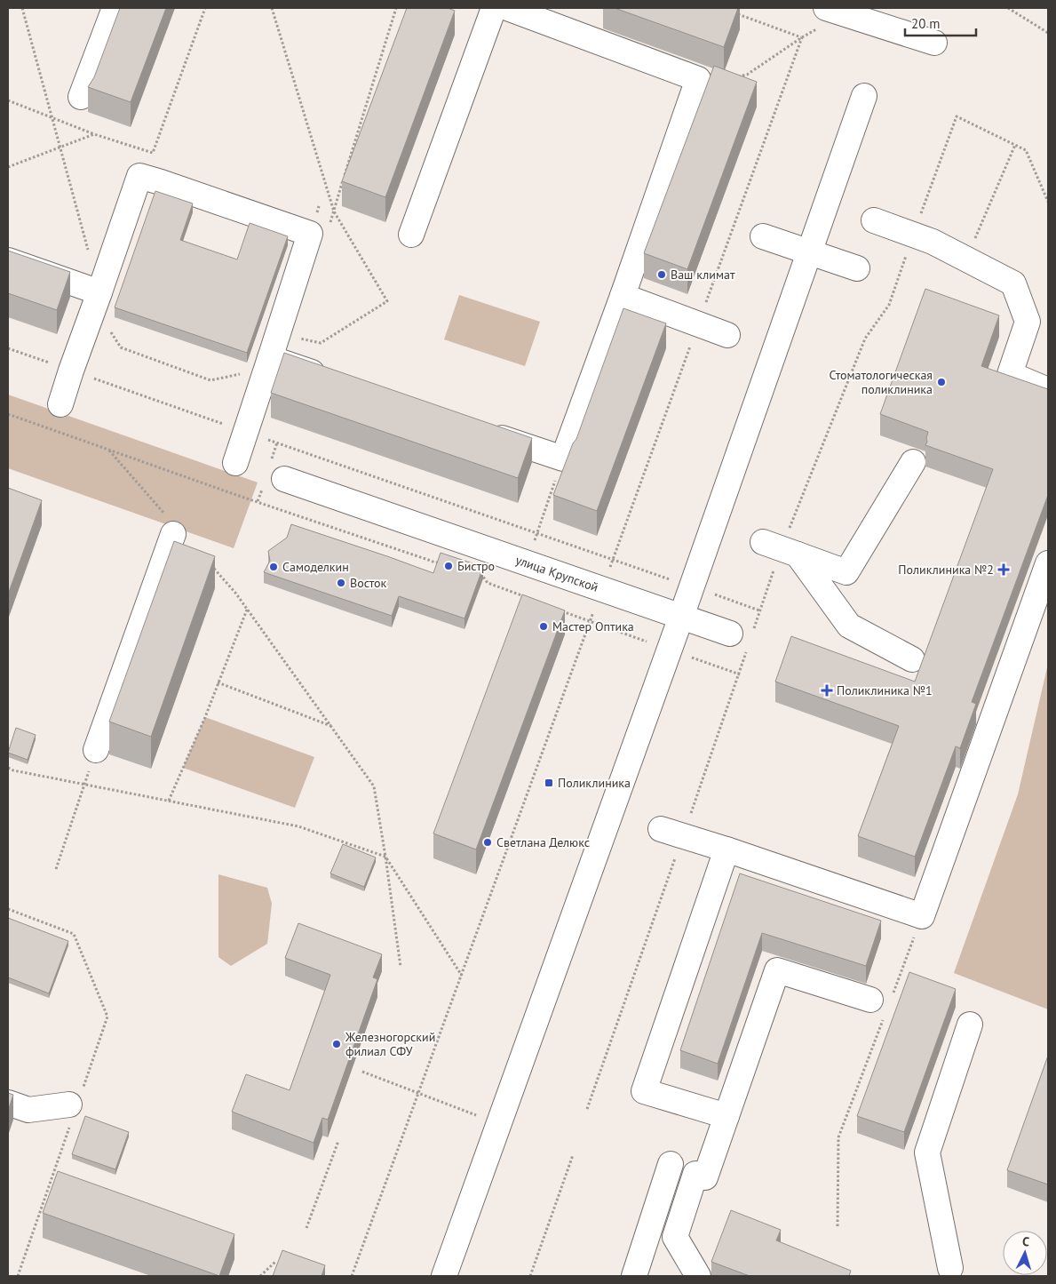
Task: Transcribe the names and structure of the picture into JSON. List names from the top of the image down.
{
  "streets": {
    "street": ["улица Крупской"]
  },
  "places": {
    "other": [
      "Ваш климат",
      "Стоматологическая поликлиника",
      "Бистро",
      "Самоделкин",
      "Восток",
      "Мастер Оптика",
      "Светлана Делюкс",
      "Железногорский филиал СФУ"
    ],
    "health": ["Поликлиника №2", "Поликлиника №1"],
    "transit": ["Поликлиника"]
  },
  "scale_bar": "20 m",
  "north": "top"
}
